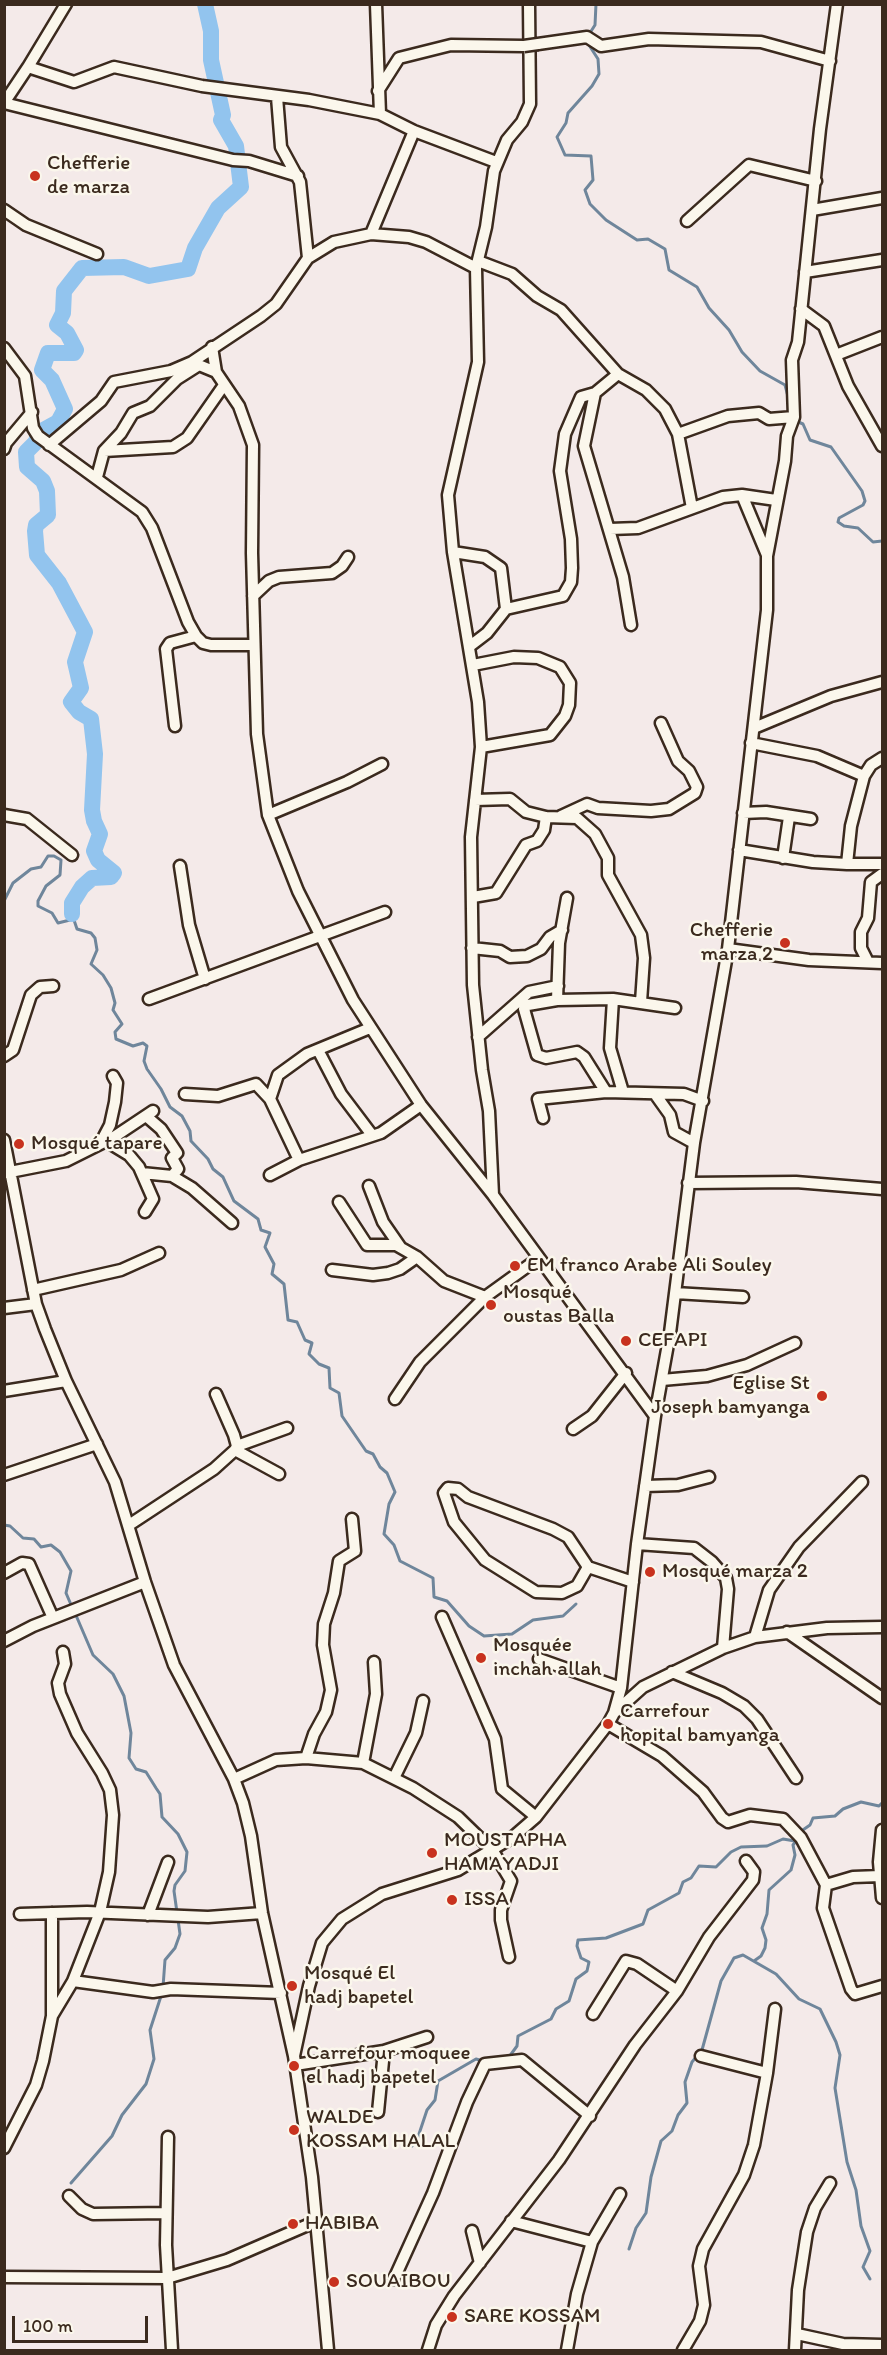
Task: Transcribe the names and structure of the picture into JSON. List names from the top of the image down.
{
  "places": [
    "Chefferie de marza",
    "Chefferie marza 2",
    "Mosqué tapare",
    "EM franco Arabe Ali Souley",
    "Mosqué oustas Balla",
    "CEFAPI",
    "Eglise St Joseph bamyanga",
    "Mosqué marza 2",
    "Mosquée inchah allah",
    "Carrefour hopital bamyanga",
    "MOUSTAPHA HAMAYADJI",
    "ISSA",
    "Mosqué El hadj bapetel",
    "Carrefour moquee el hadj bapetel",
    "WALDE KOSSAM HALAL",
    "HABIBA",
    "SOUAIBOU",
    "SARE KOSSAM"
  ],
  "scale_bar": "100 m"
}
